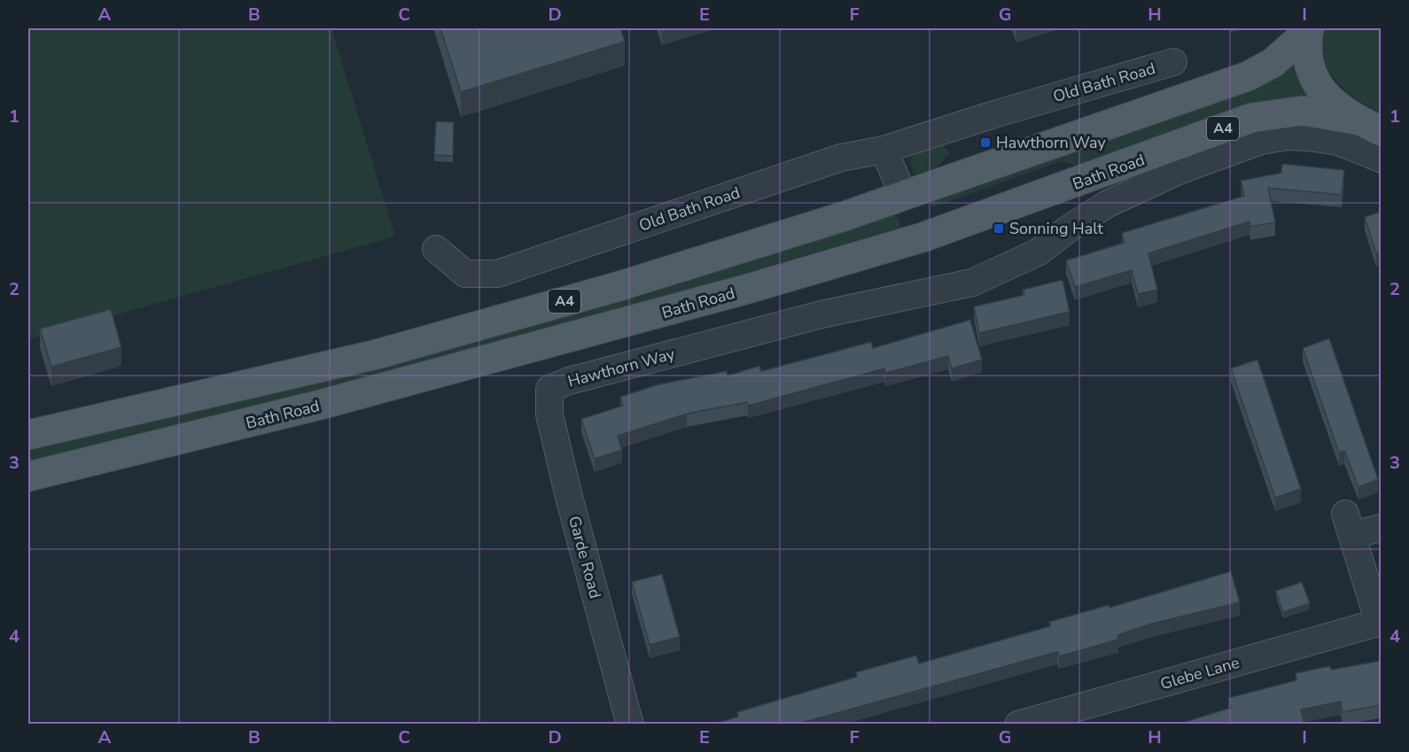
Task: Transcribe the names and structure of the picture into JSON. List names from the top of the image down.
{
  "streets": {
    "main road": ["A4", "Bath Road"],
    "street": [
      "Old Bath Road",
      "Hawthorn Way",
      "Garde Road",
      "Glebe Lane"
    ]
  },
  "crossings": [
    ["Hawthorn Way", "Garde Road"]
  ],
  "places": {
    "transit": ["Hawthorn Way", "Sonning Halt"]
  },
  "grid": {
    "columns": [
      "A",
      "B",
      "C",
      "D",
      "E",
      "F",
      "G",
      "H",
      "I"
    ],
    "rows": [
      "1",
      "2",
      "3",
      "4"
    ]
  }
}
